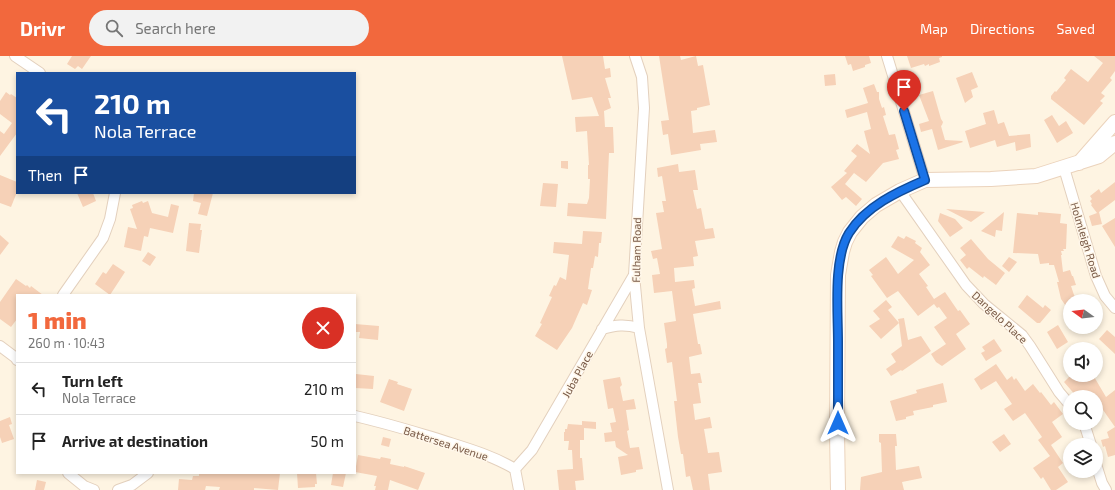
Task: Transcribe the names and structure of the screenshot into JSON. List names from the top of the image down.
{
  "streets": {
    "street": [
      "Holmleigh Road",
      "Fulham Road",
      "Dangelo Place",
      "Juba Place",
      "Battersea Avenue"
    ]
  },
  "crossings": [
    ["Fulham Road", "Juba Place"],
    ["Juba Place", "Battersea Avenue"]
  ],
  "north": "left",
  "page": {
    "header": "Drivr",
    "search": "Search here",
    "nav": ["Map", "Directions", "Saved"],
    "turn": ["210 m", "Nola Terrace"],
    "then": "Then",
    "heading": ["1 min", "260 m · 10:43"],
    "list": [
      {
        "name": "Turn left",
        "note": "Nola Terrace",
        "value": "210 m"
      },
      {
        "name": "Arrive at destination",
        "value": "50 m"
      }
    ]
  }
}
